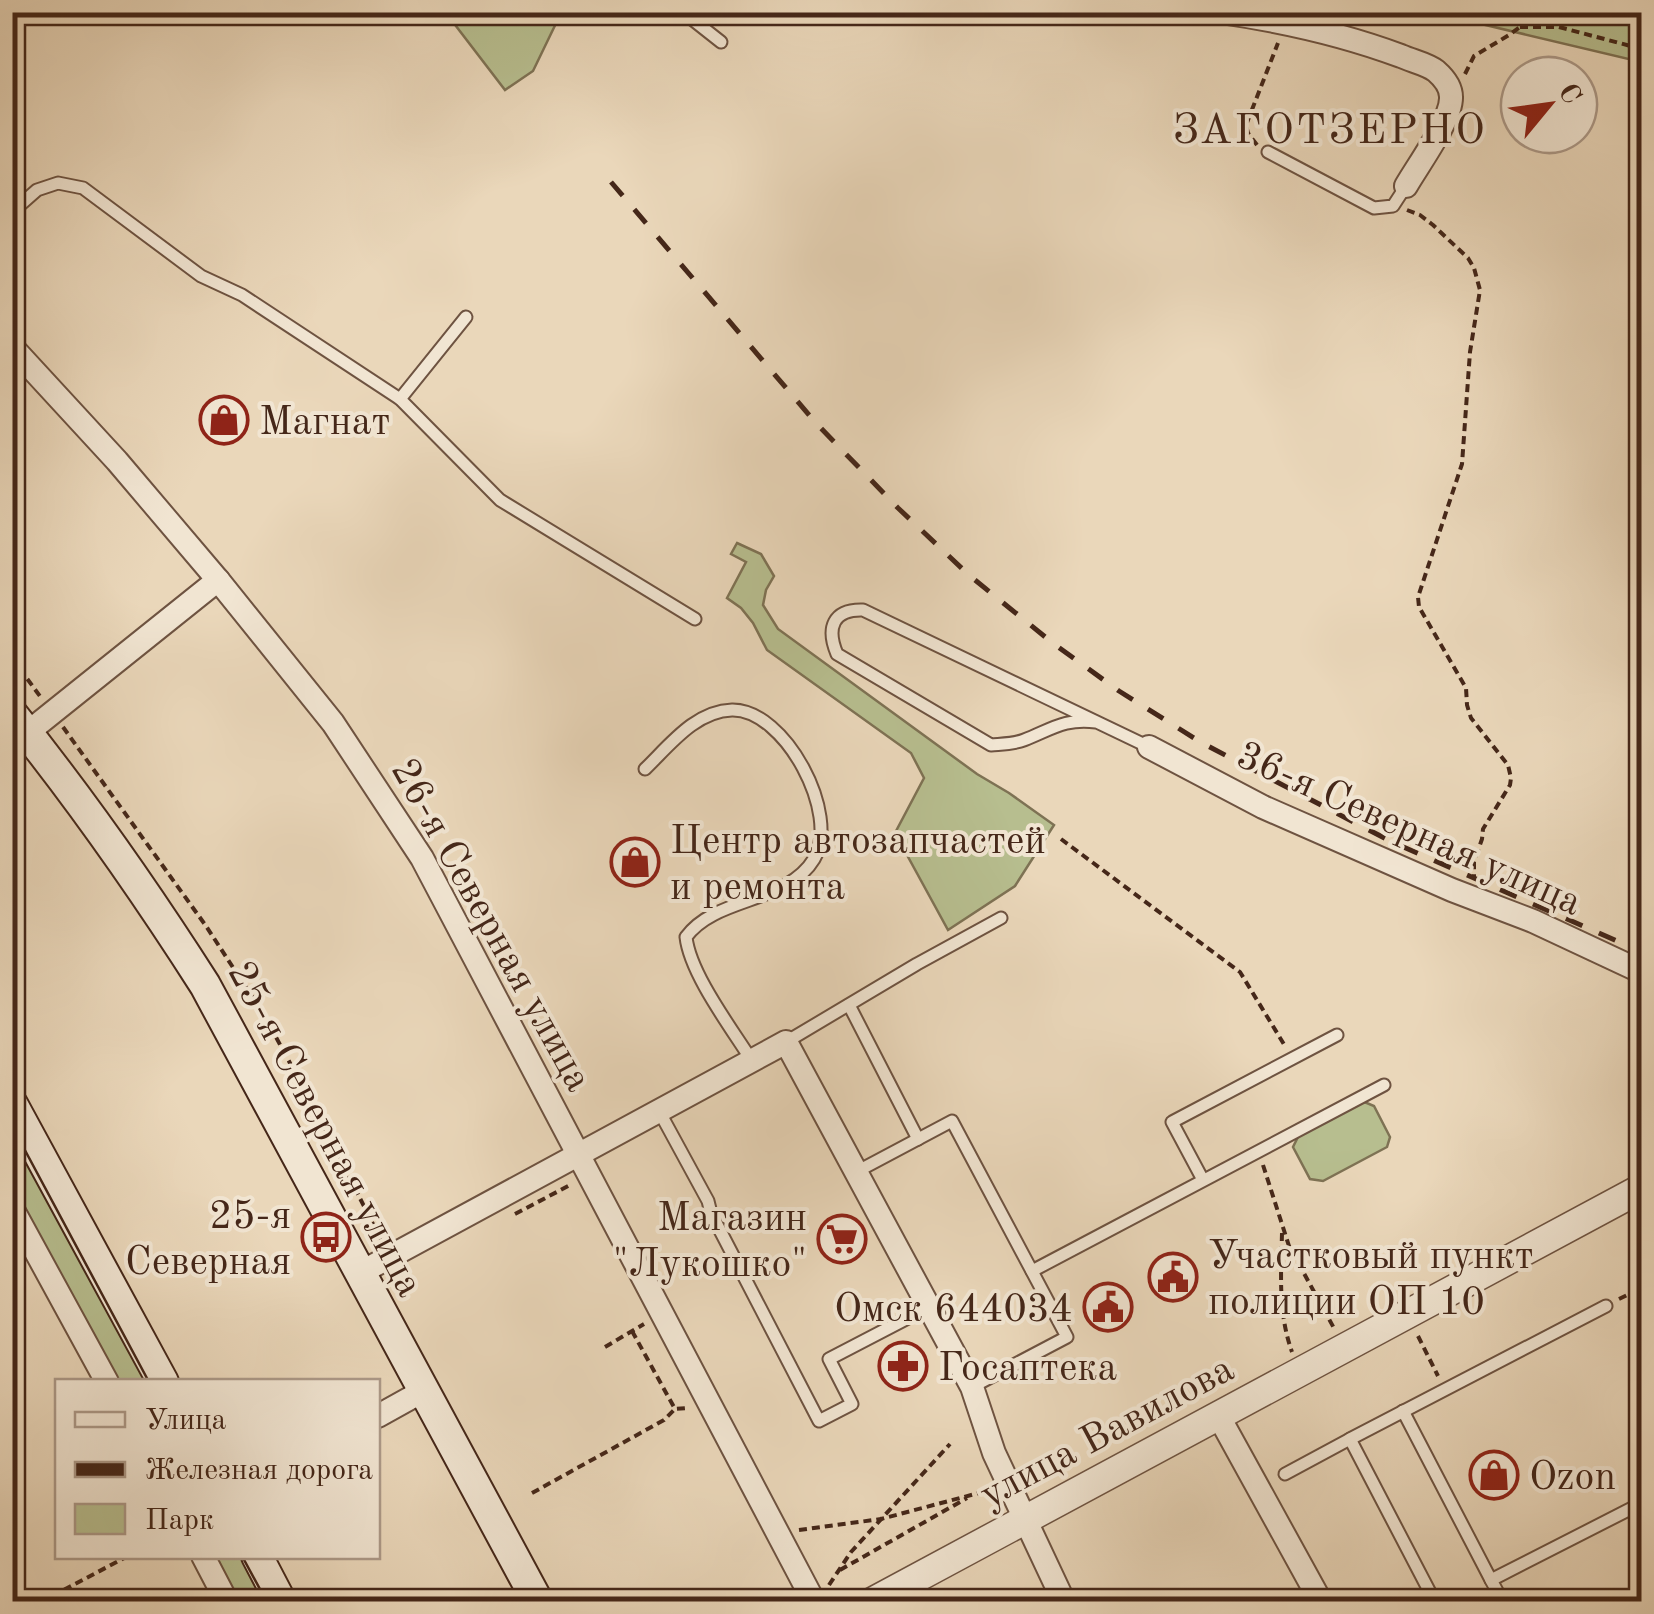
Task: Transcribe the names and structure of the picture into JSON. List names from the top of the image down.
{
  "streets": {
    "main road": ["25-я Северная улица"],
    "street": ["36-я Северная улица", "26-я Северная улица", "улица Вавилова"]
  },
  "districts": ["ЗАГОТЗЕРНО"],
  "places": {
    "shop": ["Магнат", "Центр автозапчастей и ремонта", "Ozon"],
    "bus stop": ["25-я Северная"],
    "supermarket": ["Магазин \"Лукошко\""],
    "public building": ["Участковый пункт полиции ОП 10", "Омск 644034"],
    "pharmacy": ["Госаптека"]
  },
  "legend": ["Улица", "Железная дорога", "Парк"],
  "north": "top right"
}
